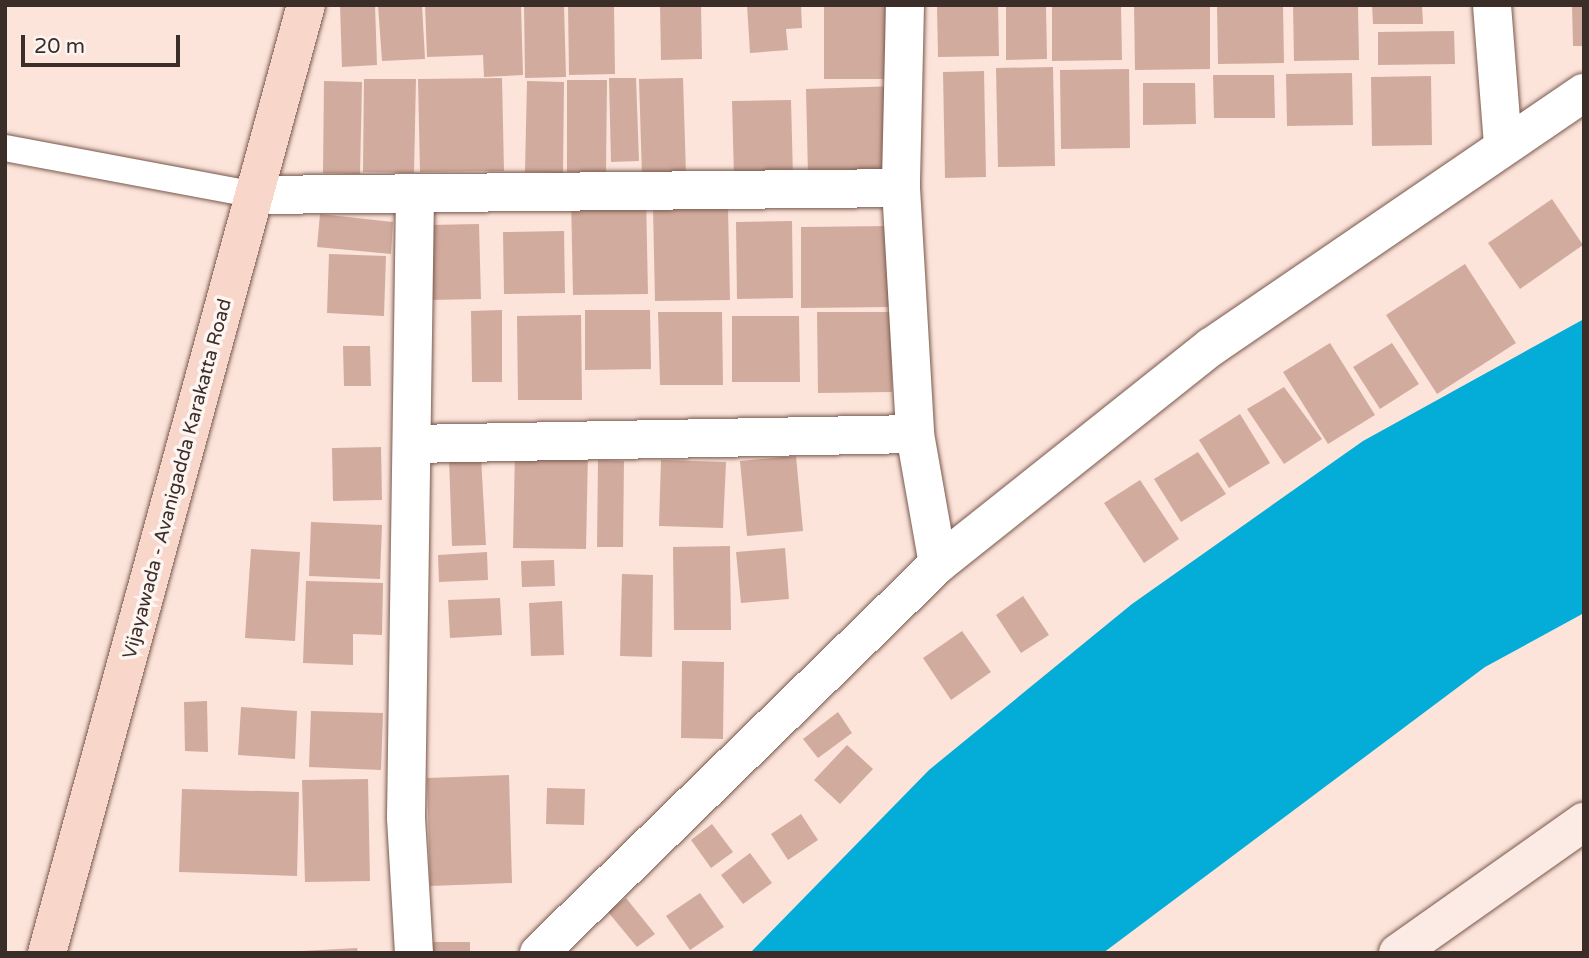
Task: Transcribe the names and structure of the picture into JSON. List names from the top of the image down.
{
  "streets": {
    "main road": ["Vijayawada - Avanigadda Karakatta Road"]
  },
  "scale_bar": "20 m"
}
